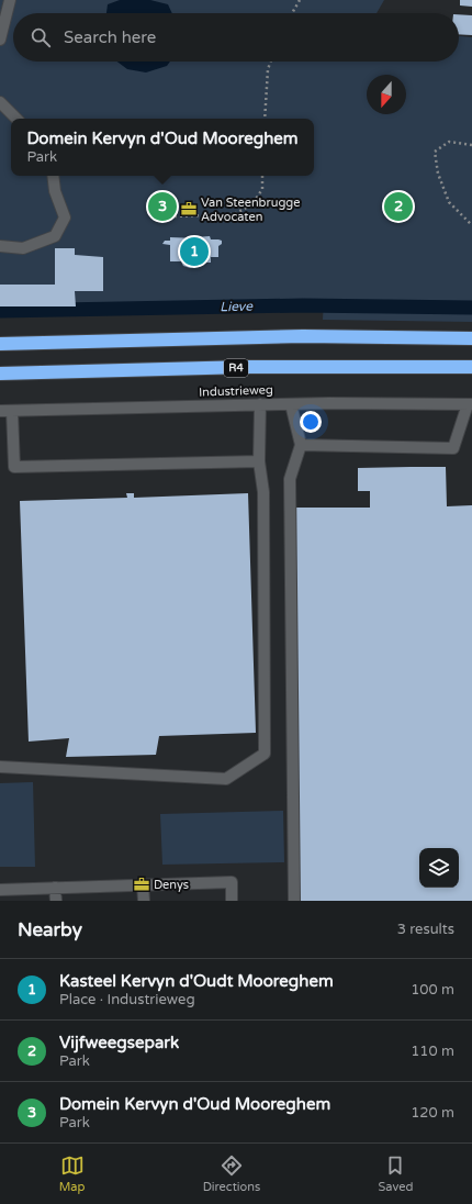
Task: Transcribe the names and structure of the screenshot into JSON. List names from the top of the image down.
{
  "streets": {
    "highway": ["R4", "Industrieweg"]
  },
  "water": ["Lieve"],
  "places": {
    "office": ["Van Steenbrugge Advocaten", "Denys"]
  },
  "north": "bottom",
  "page": {
    "search": "Search here",
    "popup": ["Domein Kervyn d'Oud Mooreghem", "Park"],
    "pins": ["2", "3", "1"],
    "heading": ["Nearby", "3 results"],
    "list": [
      {
        "mark": "1",
        "name": "Kasteel Kervyn d'Oudt Mooreghem",
        "note": "Place · Industrieweg",
        "value": "100 m"
      },
      {
        "mark": "2",
        "name": "Vijfweegsepark",
        "note": "Park",
        "value": "110 m"
      },
      {
        "mark": "3",
        "name": "Domein Kervyn d'Oud Mooreghem",
        "note": "Park",
        "value": "120 m"
      }
    ],
    "nav": ["Map", "Directions", "Saved"]
  }
}
